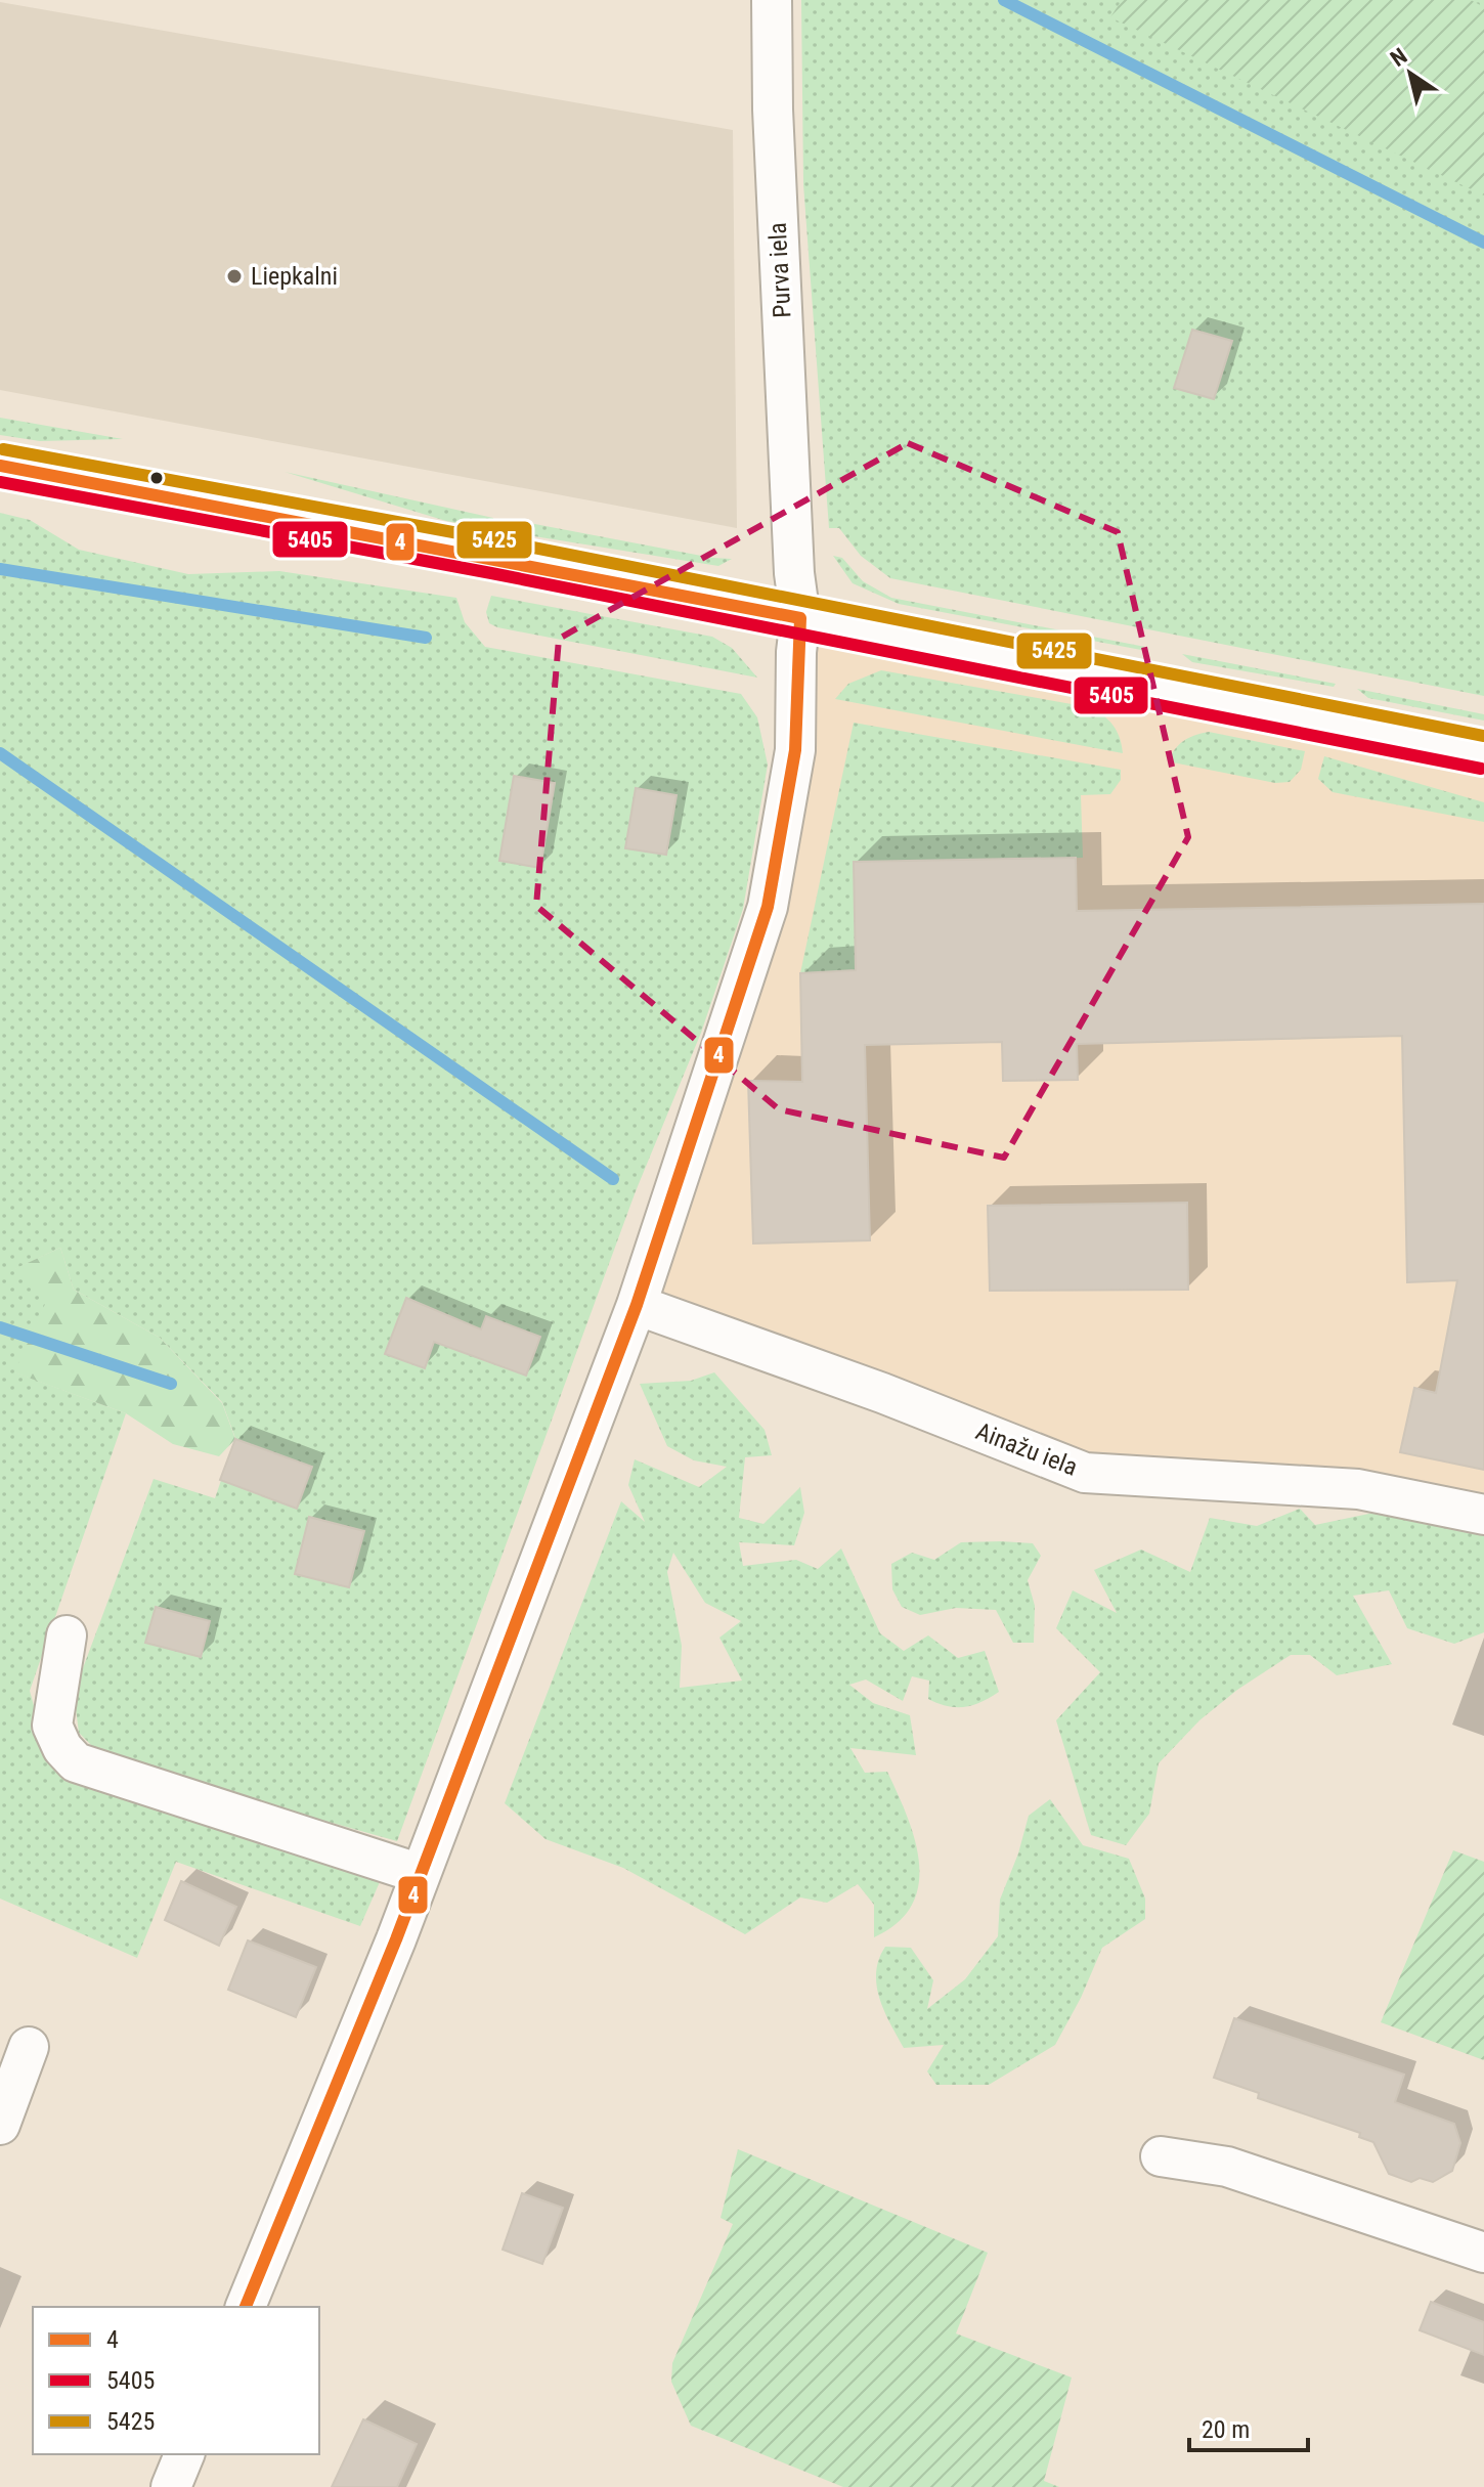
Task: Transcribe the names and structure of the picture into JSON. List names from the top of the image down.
{
  "streets": {
    "street": ["Purva iela", "Ainažu iela"]
  },
  "crossings": [
    ["Purva iela", "Ainažu iela"]
  ],
  "places": ["Liepkalni"],
  "lines": ["transit line 5425", "transit line 4", "transit line 5405"],
  "legend": ["4", "5405", "5425"],
  "scale_bar": "20 m",
  "north": "top left"
}
